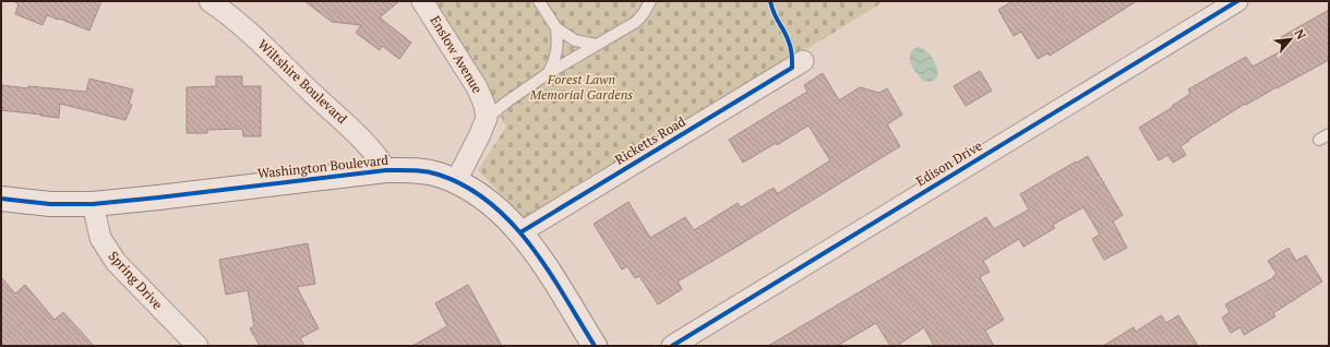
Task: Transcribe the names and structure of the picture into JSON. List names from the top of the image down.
{
  "streets": {
    "street": [
      "Enslow Avenue",
      "Wiltshire Boulevard",
      "Ricketts Road",
      "Edison Drive",
      "Washington Boulevard",
      "Spring Drive"
    ]
  },
  "crossings": [
    ["Wiltshire Boulevard", "Washington Boulevard"],
    ["Ricketts Road", "Washington Boulevard"],
    ["Washington Boulevard", "Spring Drive"]
  ],
  "parks": ["Forest Lawn Memorial Gardens"],
  "north": "top right"
}
